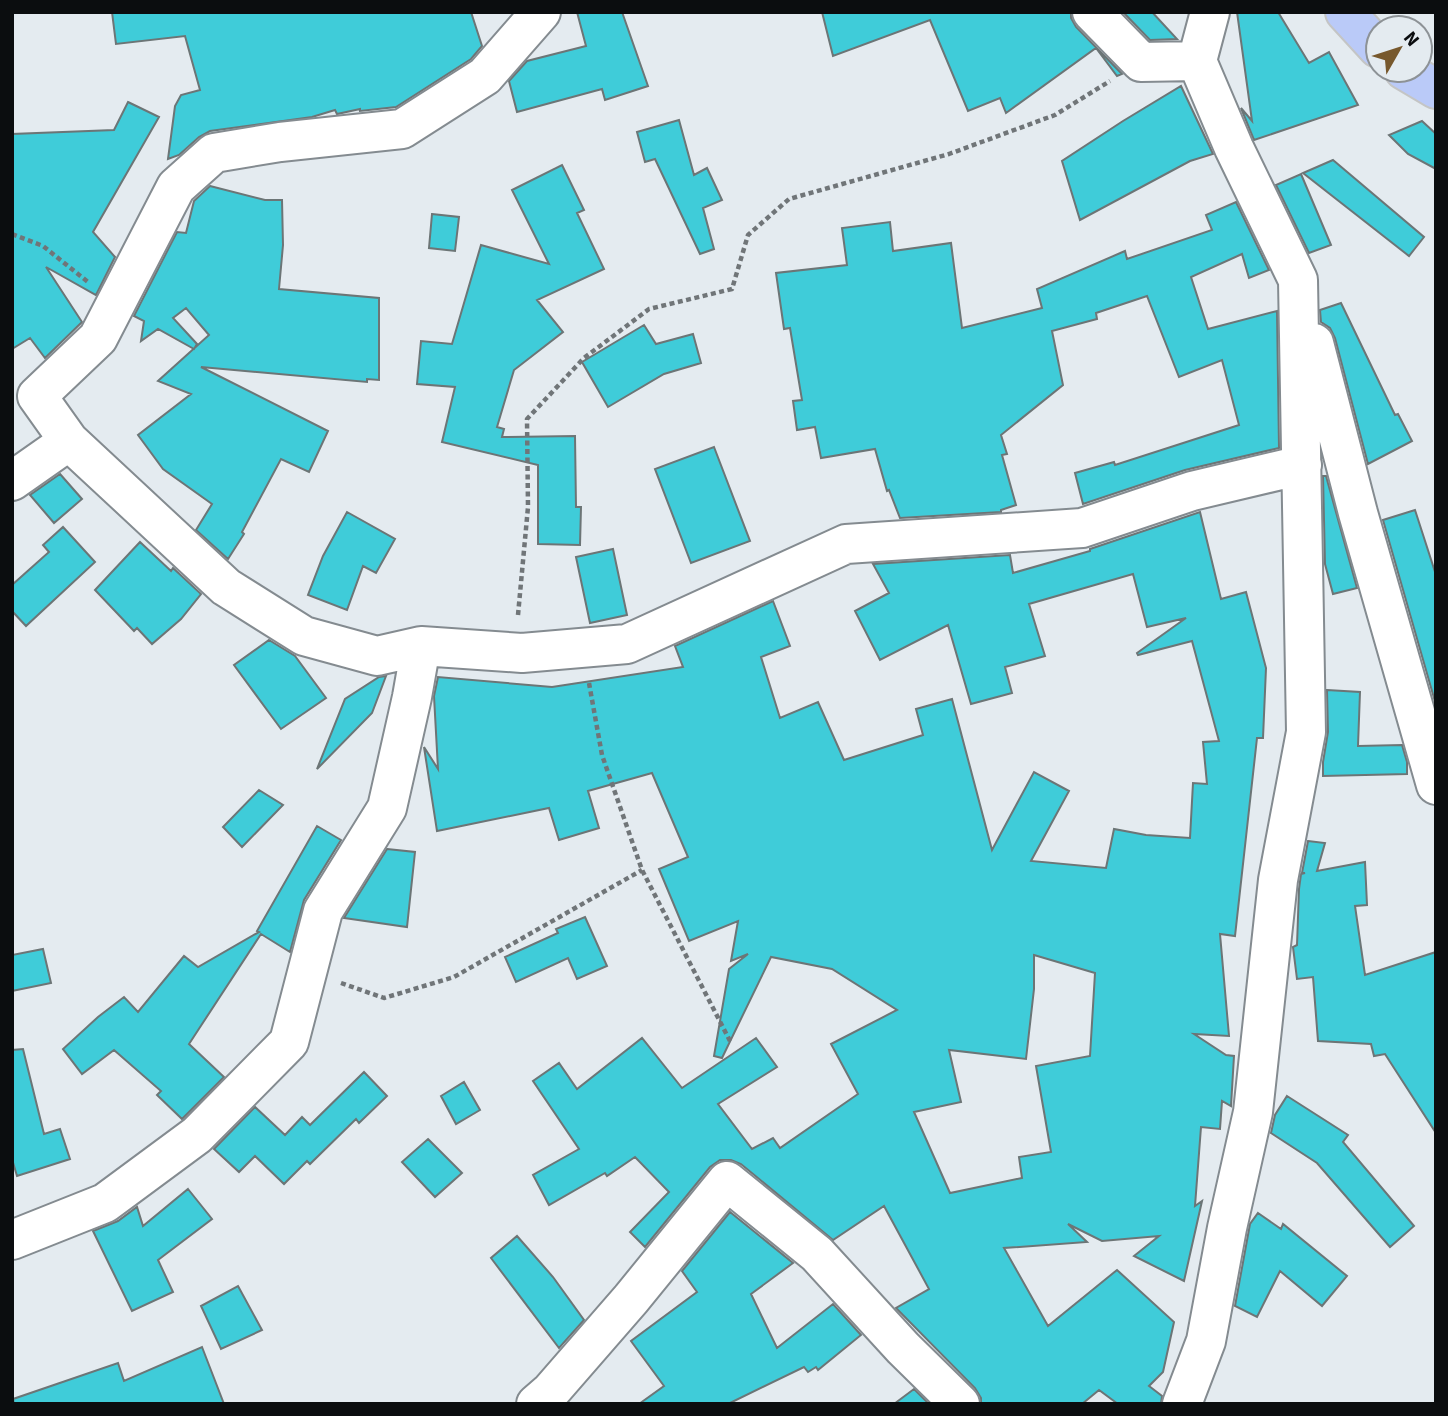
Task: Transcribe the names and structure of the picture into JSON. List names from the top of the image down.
{
  "north": "top right"
}
